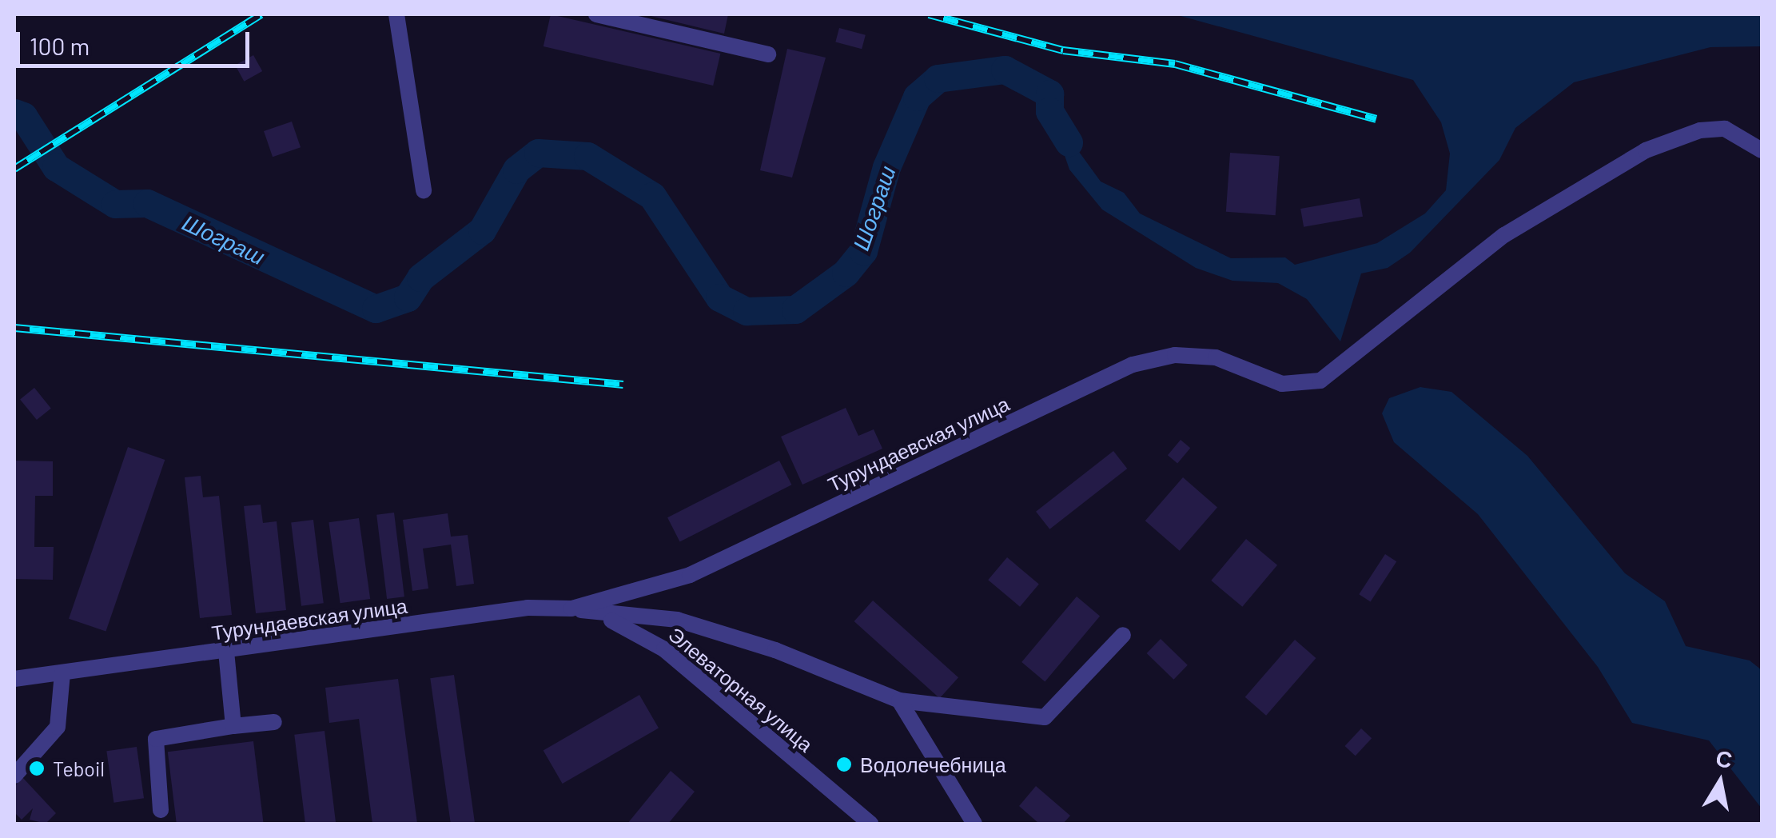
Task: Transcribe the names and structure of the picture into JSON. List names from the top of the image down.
{
  "streets": {
    "street": ["Турундаевская улица", "Элеваторная улица"]
  },
  "crossings": [
    ["Турундаевская улица", "Элеваторная улица"]
  ],
  "water": ["Шограш"],
  "places": ["Водолечебница", "Teboil"],
  "scale_bar": "100 m",
  "north": "top"
}
